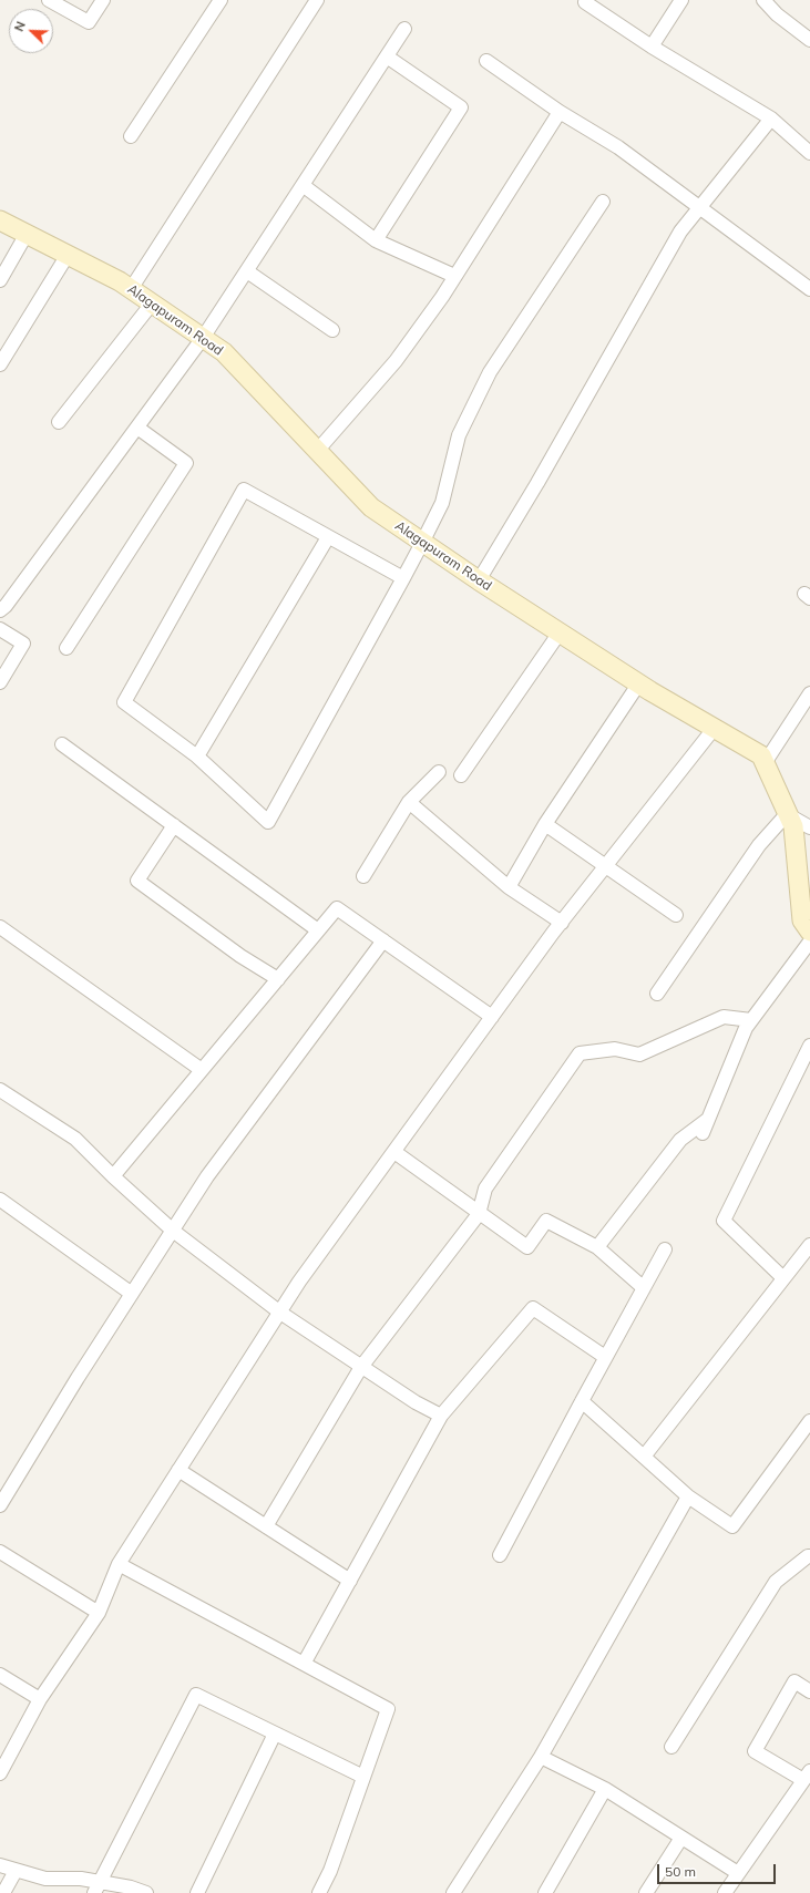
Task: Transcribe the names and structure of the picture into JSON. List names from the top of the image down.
{
  "streets": {
    "main road": ["Alagapuram Road"]
  },
  "scale_bar": "50 m",
  "north": "top left"
}
